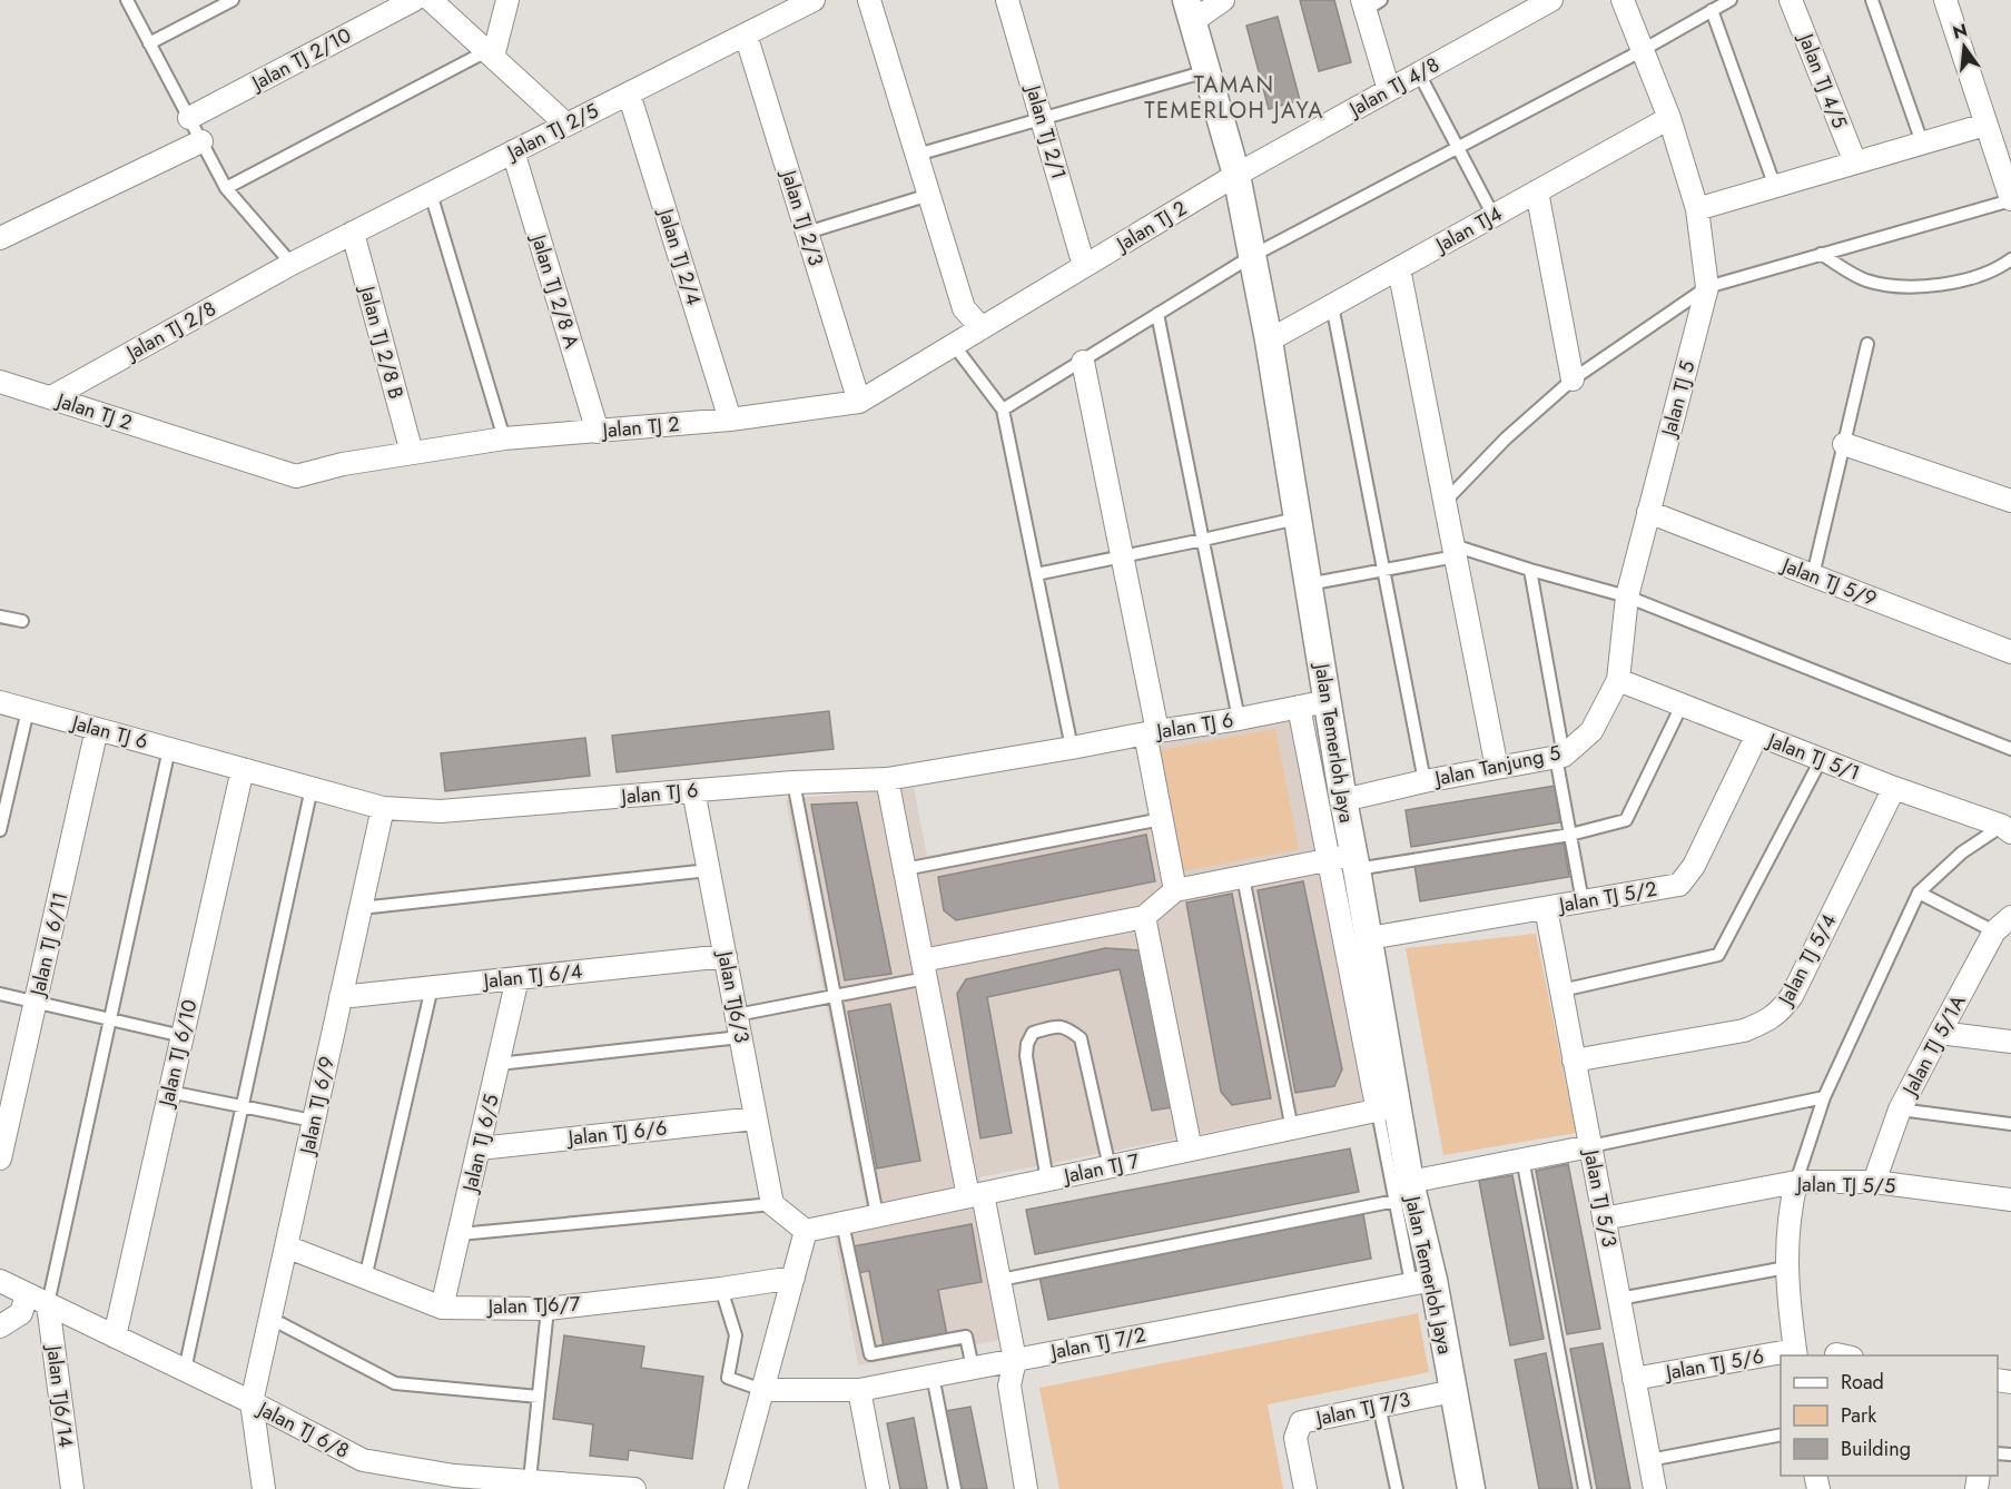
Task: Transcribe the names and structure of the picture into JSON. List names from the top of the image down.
{
  "streets": {
    "street": [
      "Jalan TJ 2/10",
      "Jalan TJ 4/5",
      "Jalan TJ 4/8",
      "Jalan TJ 2/5",
      "Jalan TJ 2/1",
      "Jalan TJ 2/3",
      "Jalan TJ 2",
      "Jalan TJ4",
      "Jalan TJ 2/4",
      "Jalan TJ 2/8 A",
      "Jalan TJ 2/8",
      "Jalan TJ 2/8 B",
      "Jalan TJ 5",
      "Jalan TJ 5/9",
      "Jalan TJ 6",
      "Jalan Temerloh Jaya",
      "Jalan TJ 5/1",
      "Jalan Tanjung 5",
      "Jalan TJ 5/2",
      "Jalan TJ 6/11",
      "Jalan TJ 5/4",
      "Jalan TJ 6/4",
      "Jalan TJ6/3",
      "Jalan TJ 5/1A",
      "Jalan TJ 6/10",
      "Jalan TJ 6/9",
      "Jalan TJ 6/6",
      "Jalan TJ 6/5",
      "Jalan TJ 7",
      "Jalan TJ 5/5",
      "Jalan TJ 5/3",
      "Jalan TJ6/7",
      "Jalan TJ 7/2",
      "Jalan TJ 5/6",
      "Jalan TJ6/14",
      "Jalan TJ 7/3",
      "Jalan TJ 6/8"
    ]
  },
  "crossings": [
    ["Jalan TJ 4/8", "Jalan TJ 2"],
    ["Jalan TJ 4/8", "Jalan Temerloh Jaya"],
    ["Jalan TJ 2/5", "Jalan TJ 2/3"],
    ["Jalan TJ 2/5", "Jalan TJ 2/4"],
    ["Jalan TJ 2/5", "Jalan TJ 2/8 A"],
    ["Jalan TJ 2/5", "Jalan TJ 2/8"],
    ["Jalan TJ 2/5", "Jalan TJ 2/8 B"],
    ["Jalan TJ 2/1", "Jalan TJ 2"],
    ["Jalan TJ 2/3", "Jalan TJ 2"],
    ["Jalan TJ 2", "Jalan TJ 2/4"],
    ["Jalan TJ 2", "Jalan TJ 2/8 A"],
    ["Jalan TJ 2", "Jalan TJ 2/8"],
    ["Jalan TJ 2", "Jalan TJ 2/8 B"],
    ["Jalan TJ 2", "Jalan Temerloh Jaya"],
    ["Jalan TJ4", "Jalan TJ 5"],
    ["Jalan TJ4", "Jalan Temerloh Jaya"],
    ["Jalan TJ 5", "Jalan TJ 5/9"],
    ["Jalan TJ 5", "Jalan TJ 5/1"],
    ["Jalan TJ 5", "Jalan Tanjung 5"],
    ["Jalan TJ 6", "Jalan Temerloh Jaya"],
    ["Jalan TJ 6", "Jalan TJ 6/11"],
    ["Jalan TJ 6", "Jalan TJ6/3"],
    ["Jalan TJ 6", "Jalan TJ 6/10"],
    ["Jalan TJ 6", "Jalan TJ 6/9"],
    ["Jalan Temerloh Jaya", "Jalan Tanjung 5"],
    ["Jalan Temerloh Jaya", "Jalan TJ 5/2"],
    ["Jalan Temerloh Jaya", "Jalan TJ 7"],
    ["Jalan Temerloh Jaya", "Jalan TJ 7/2"],
    ["Jalan Temerloh Jaya", "Jalan TJ 7/3"],
    ["Jalan TJ 5/1", "Jalan Tanjung 5"],
    ["Jalan TJ 5/1", "Jalan TJ 5/2"],
    ["Jalan TJ 5/1", "Jalan TJ 5/4"],
    ["Jalan TJ 5/2", "Jalan TJ 5/3"],
    ["Jalan TJ 5/4", "Jalan TJ 5/3"],
    ["Jalan TJ 6/4", "Jalan TJ6/3"],
    ["Jalan TJ 6/4", "Jalan TJ 6/9"],
    ["Jalan TJ 6/4", "Jalan TJ 6/5"],
    ["Jalan TJ6/3", "Jalan TJ 6/6"],
    ["Jalan TJ 5/1A", "Jalan TJ 5/5"],
    ["Jalan TJ 6/10", "Jalan TJ 6/8"],
    ["Jalan TJ 6/9", "Jalan TJ6/7"],
    ["Jalan TJ 6/9", "Jalan TJ 6/8"],
    ["Jalan TJ 6/6", "Jalan TJ 6/5"],
    ["Jalan TJ 6/5", "Jalan TJ6/7"],
    ["Jalan TJ 5/5", "Jalan TJ 5/3"],
    ["Jalan TJ 5/3", "Jalan TJ 5/6"],
    ["Jalan TJ6/14", "Jalan TJ 6/8"]
  ],
  "districts": ["TAMAN TEMERLOH JAYA"],
  "legend": ["Road", "Park", "Building"],
  "north": "top"
}
